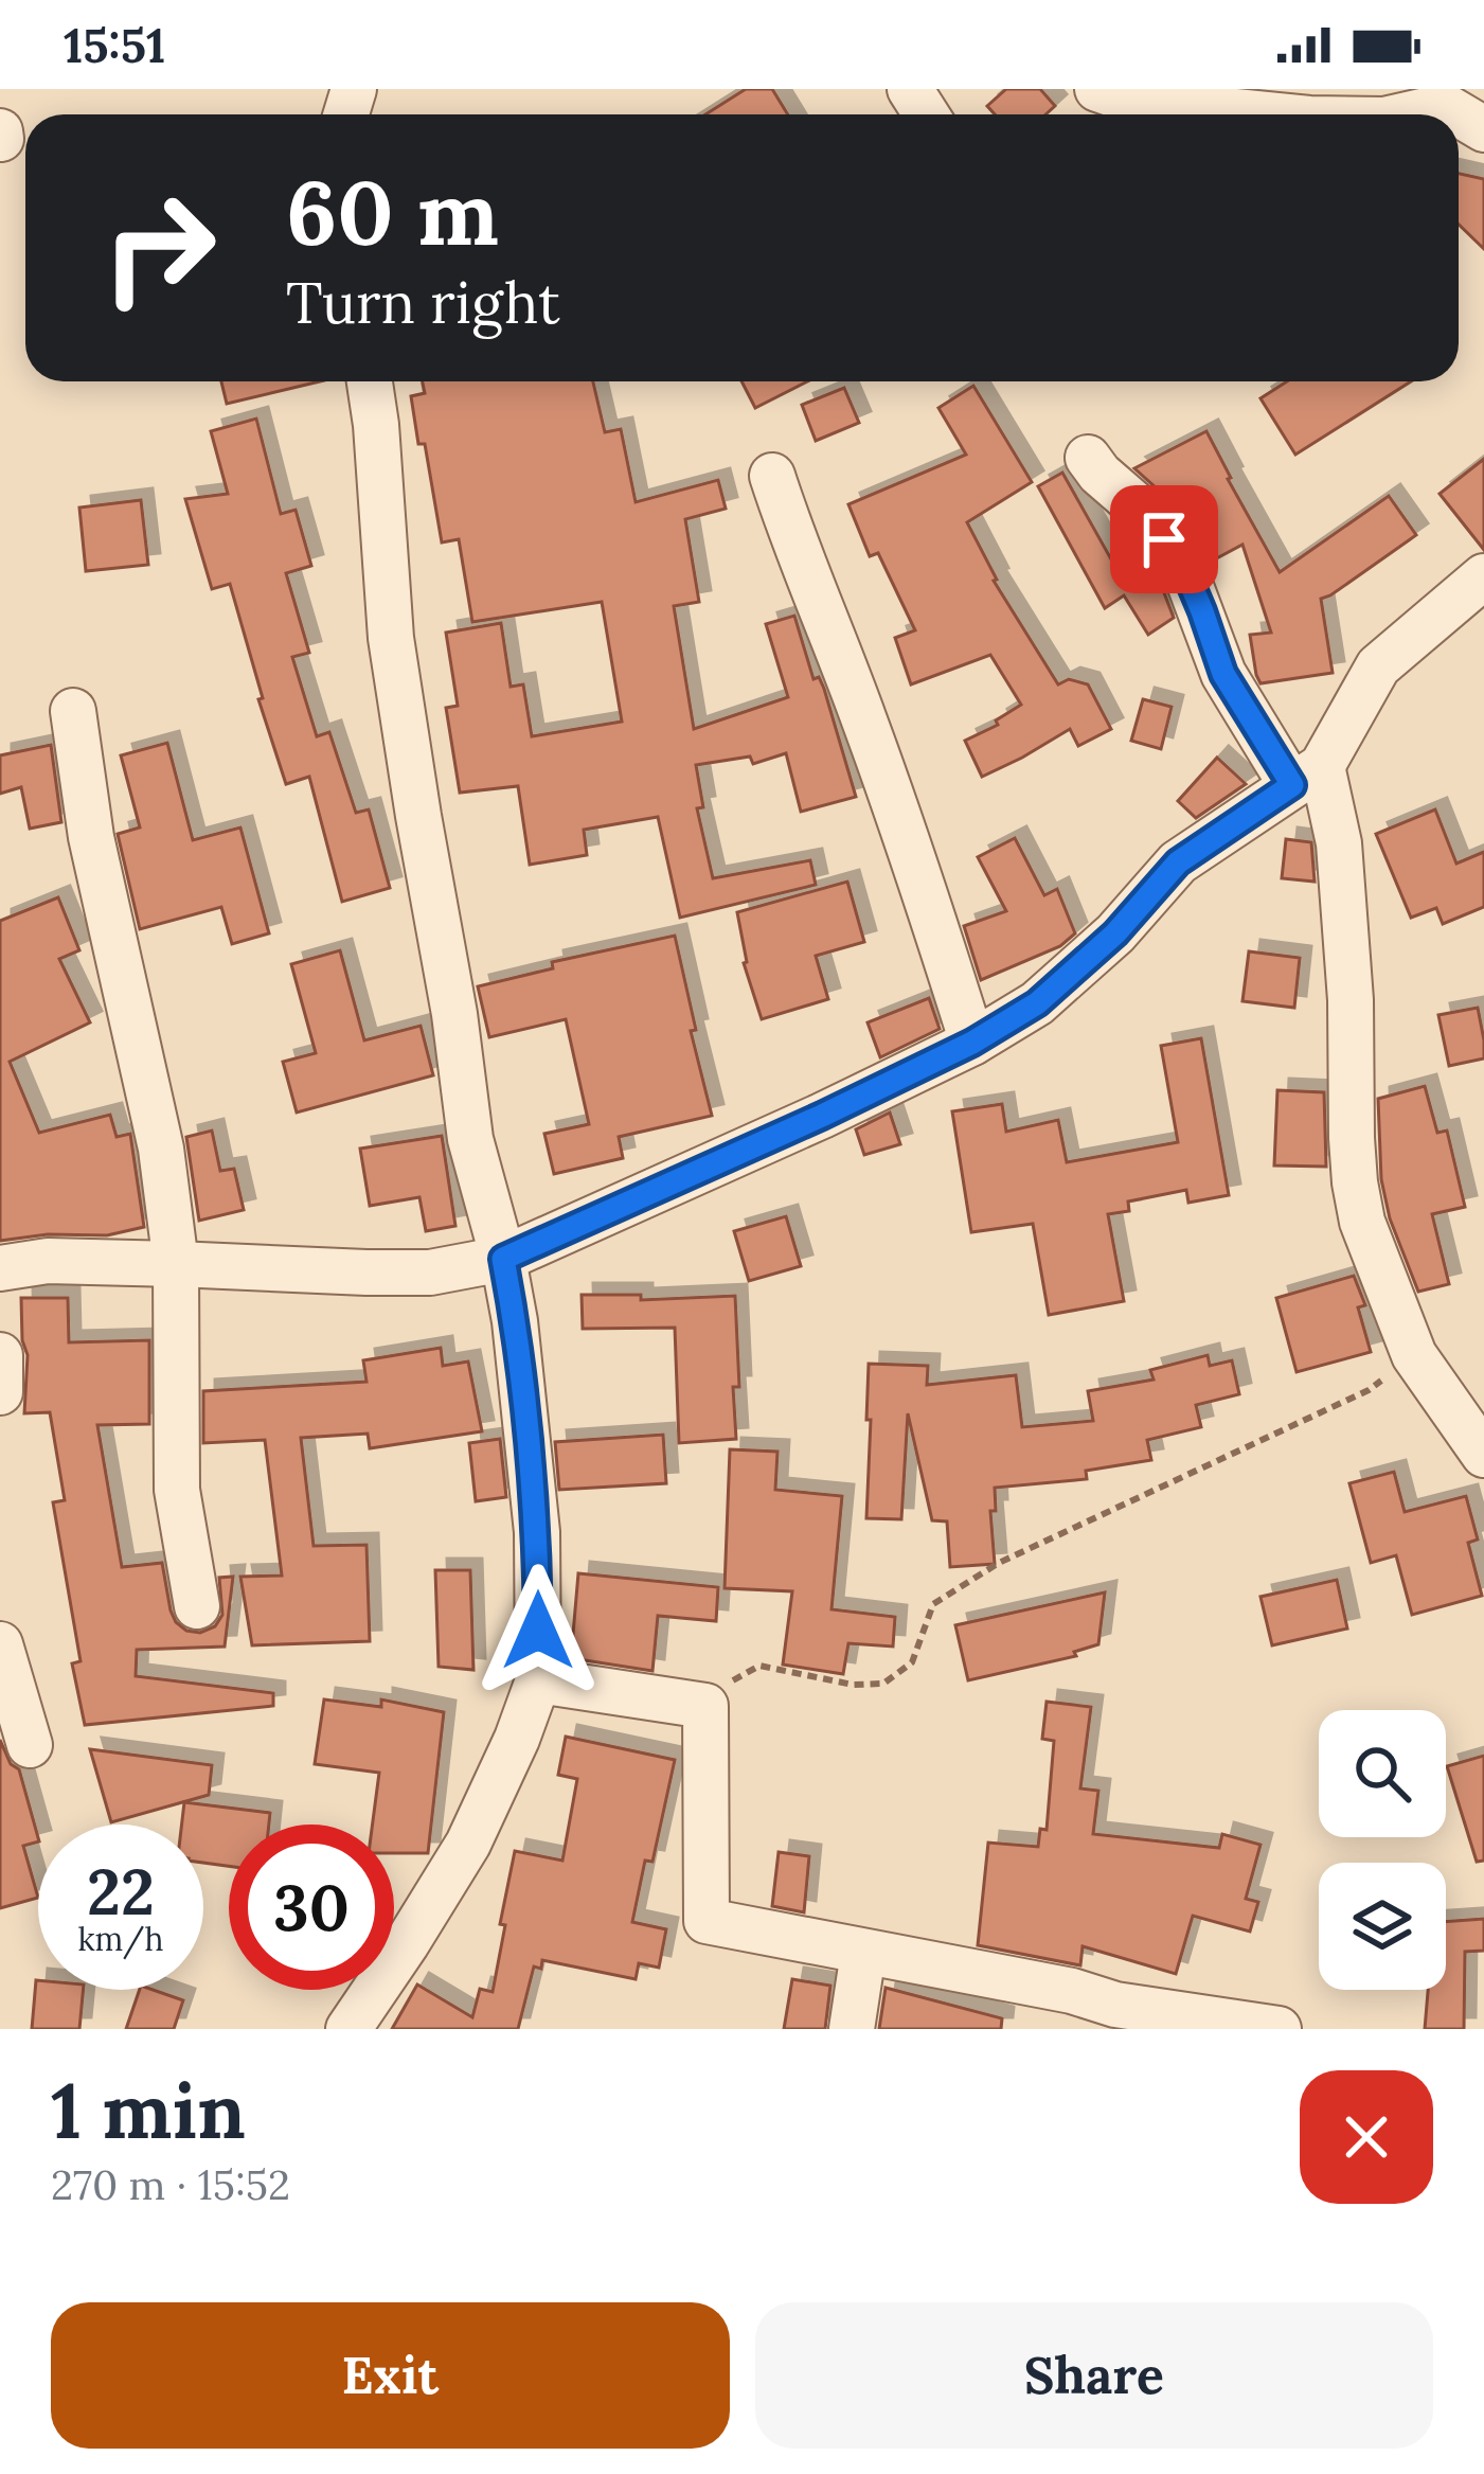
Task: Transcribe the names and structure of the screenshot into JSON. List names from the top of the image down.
{
  "page": {
    "status": "15:51",
    "turn": ["60 m", "Turn right"],
    "speed": "22 km/h",
    "limit": "30",
    "heading": ["1 min", "270 m · 15:52"],
    "buttons": ["Exit", "Share"]
  }
}
